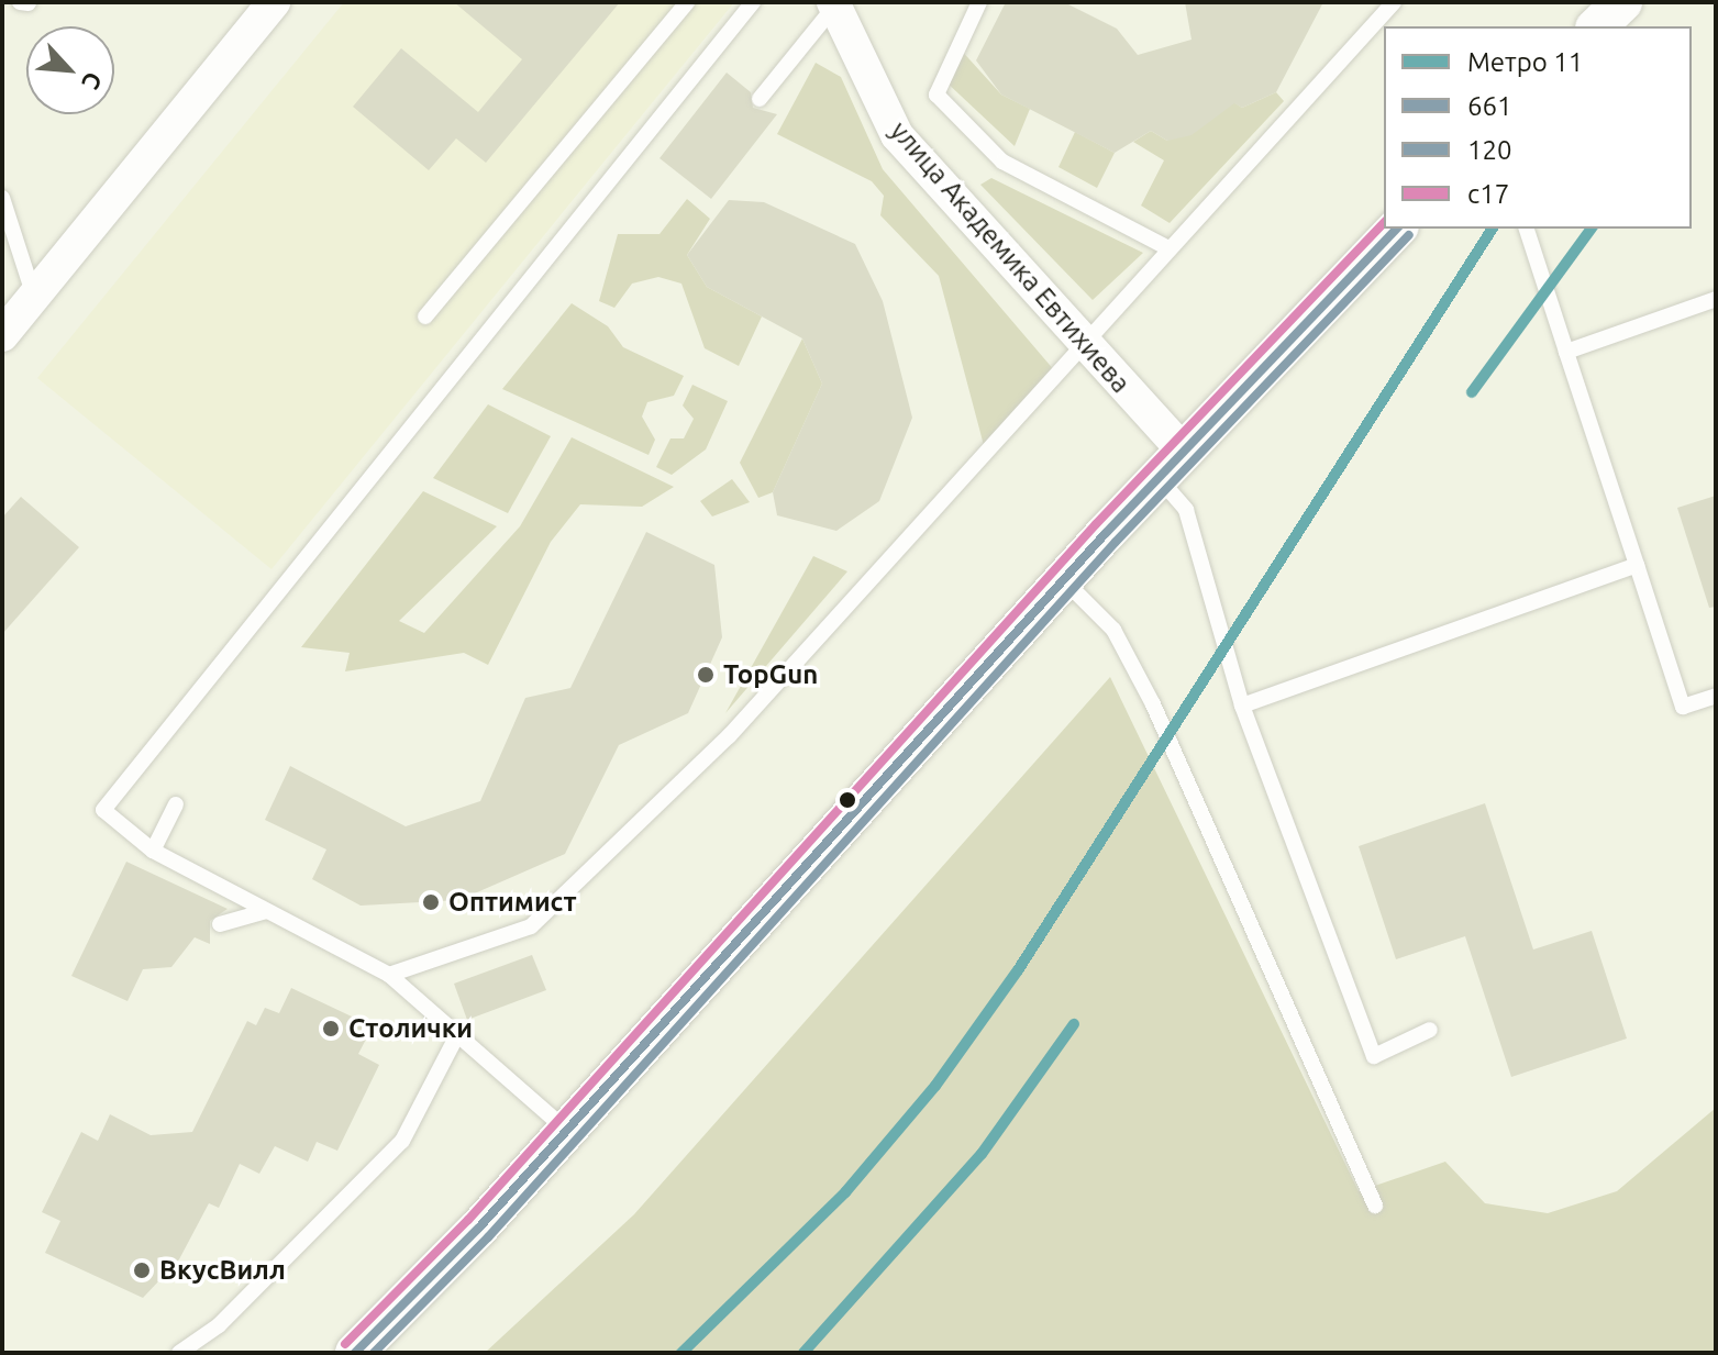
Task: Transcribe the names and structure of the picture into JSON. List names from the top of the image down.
{
  "streets": {
    "street": ["улица Академика Евтихиева"]
  },
  "places": [
    "TopGun",
    "Оптимист",
    "Столички",
    "ВкусВилл"
  ],
  "lines": [
    "transit line с17",
    "metro line 11",
    "transit line 661",
    "transit line 120"
  ],
  "legend": [
    "Метро 11",
    "661",
    "120",
    "с17"
  ],
  "north": "bottom right"
}
